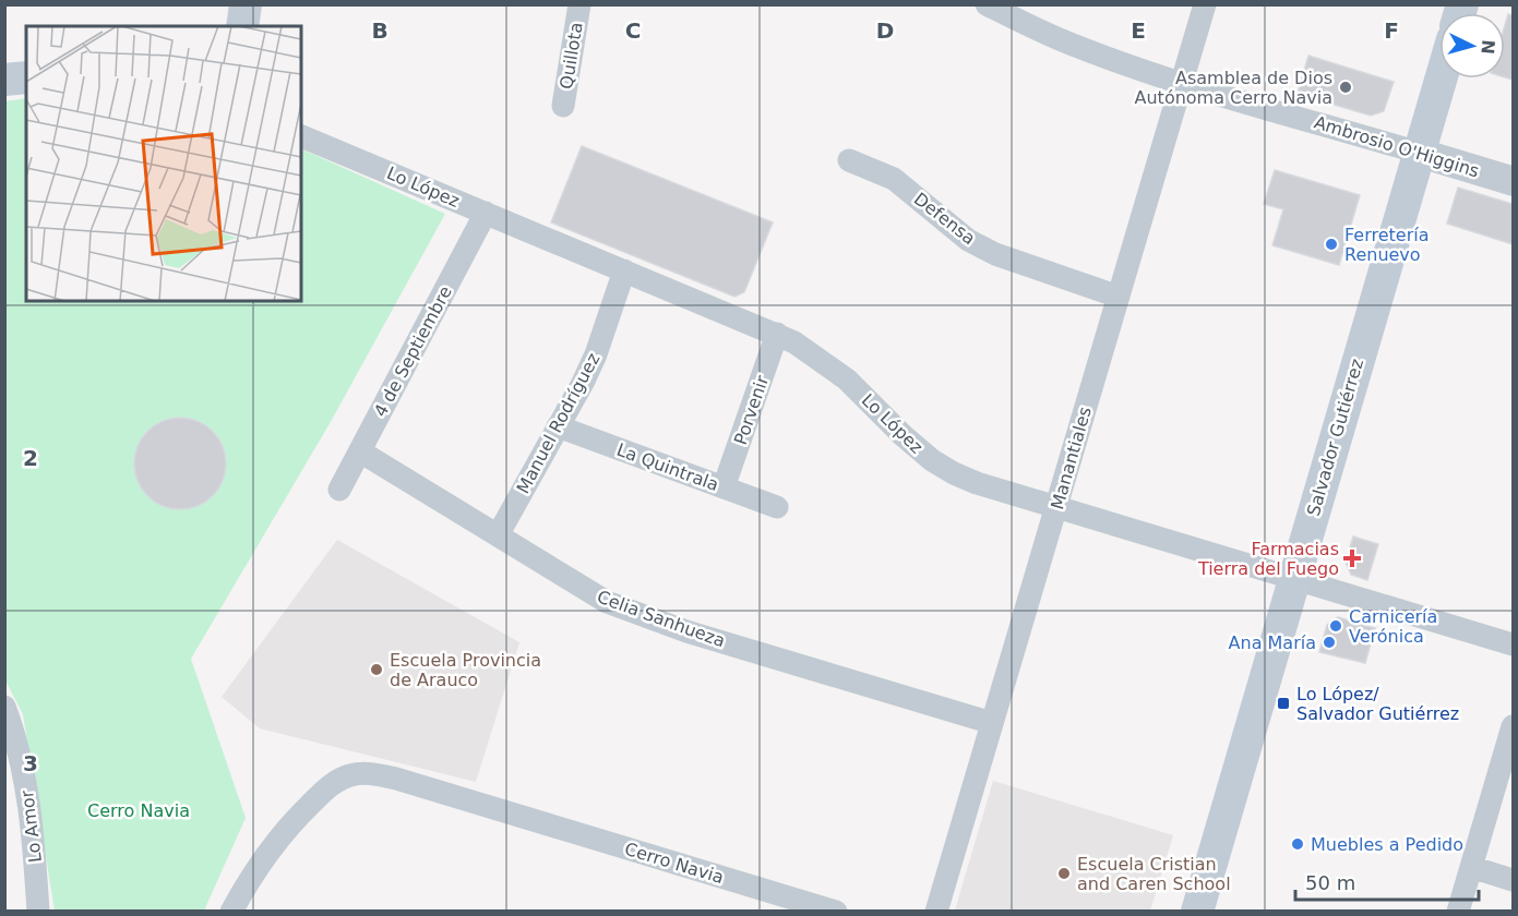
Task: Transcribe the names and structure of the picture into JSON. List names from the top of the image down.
{
  "streets": {
    "main road": ["Salvador Gutiérrez"],
    "street": [
      "Quillota",
      "Ambrosio O'Higgins",
      "Lo López",
      "Defensa",
      "4 de Septiembre",
      "Porvenir",
      "Manuel Rodríguez",
      "Manantiales",
      "La Quintrala",
      "Celia Sanhueza",
      "Lo Amor",
      "Cerro Navia"
    ]
  },
  "crossings": [
    ["Ambrosio O'Higgins", "Salvador Gutiérrez"],
    ["Ambrosio O'Higgins", "Manantiales"],
    ["Lo López", "4 de Septiembre"],
    ["Lo López", "Porvenir"],
    ["Lo López", "Manuel Rodríguez"],
    ["Lo López", "Salvador Gutiérrez"],
    ["Lo López", "Manantiales"],
    ["Defensa", "Manantiales"],
    ["4 de Septiembre", "Celia Sanhueza"],
    ["Porvenir", "La Quintrala"],
    ["Manuel Rodríguez", "La Quintrala"],
    ["Manuel Rodríguez", "Celia Sanhueza"],
    ["Manantiales", "Celia Sanhueza"]
  ],
  "parks": ["Cerro Navia"],
  "places": {
    "other": [
      "Asamblea de Dios Autónoma Cerro Navia",
      "Ferretería Renuevo",
      "Carnicería Verónica",
      "Ana María",
      "Escuela Provincia de Arauco",
      "Muebles a Pedido",
      "Escuela Cristian and Caren School"
    ],
    "health": ["Farmacias Tierra del Fuego"],
    "transit": ["Lo López/ Salvador Gutiérrez"]
  },
  "scale_bar": "50 m",
  "north": "right",
  "grid": {
    "columns": [
      "B",
      "C",
      "D",
      "E",
      "F"
    ],
    "rows": ["2", "3"]
  }
}
